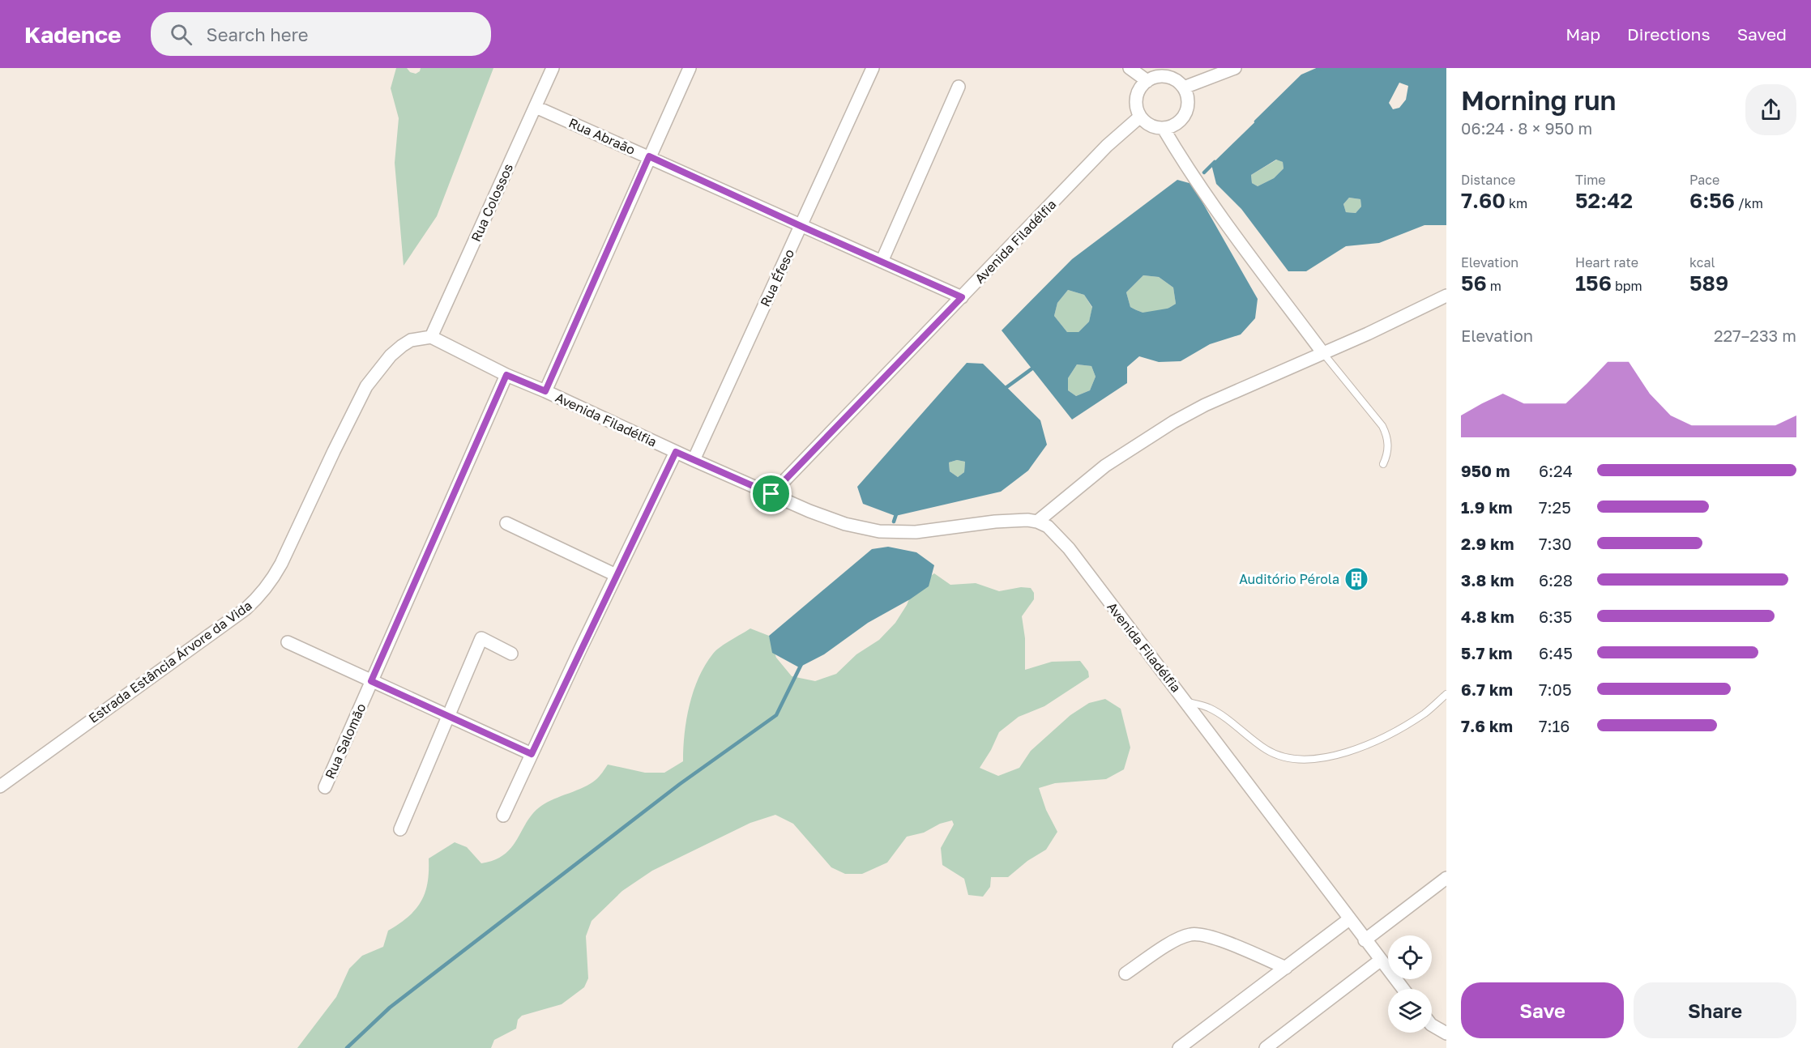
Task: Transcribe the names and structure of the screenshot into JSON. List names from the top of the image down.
{
  "streets": {
    "street": [
      "Rua Abraão",
      "Rua Colossos",
      "Avenida Filadélfia",
      "Rua Éfeso",
      "Estrada Estância Árvore da Vida",
      "Rua Salomão"
    ]
  },
  "crossings": [
    ["Rua Abraão", "Rua Colossos"],
    ["Rua Abraão", "Avenida Filadélfia"],
    ["Rua Abraão", "Rua Éfeso"],
    ["Rua Colossos", "Avenida Filadélfia"],
    ["Rua Colossos", "Estrada Estância Árvore da Vida"],
    ["Avenida Filadélfia", "Rua Éfeso"],
    ["Avenida Filadélfia", "Estrada Estância Árvore da Vida"],
    ["Avenida Filadélfia", "Rua Salomão"]
  ],
  "places": {
    "building": ["Auditório Pérola"]
  },
  "page": {
    "header": "Kadence",
    "search": "Search here",
    "nav": ["Map", "Directions", "Saved"],
    "heading": ["Morning run", "06:24 · 8 × 950 m"],
    "stats": [
      ["Distance", "7.60 km"],
      ["Time", "52:42"],
      ["Pace", "6:56 /km"],
      ["Elevation", "56 m"],
      ["Heart rate", "156 bpm"],
      ["kcal", "589"]
    ],
    "chart": ["Elevation", "227–233 m"],
    "list": [
      {
        "name": "950 m",
        "note": "6:24"
      },
      {
        "name": "1.9 km",
        "note": "7:25"
      },
      {
        "name": "2.9 km",
        "note": "7:30"
      },
      {
        "name": "3.8 km",
        "note": "6:28"
      },
      {
        "name": "4.8 km",
        "note": "6:35"
      },
      {
        "name": "5.7 km",
        "note": "6:45"
      },
      {
        "name": "6.7 km",
        "note": "7:05"
      },
      {
        "name": "7.6 km",
        "note": "7:16"
      }
    ],
    "buttons": ["Save", "Share"]
  }
}
